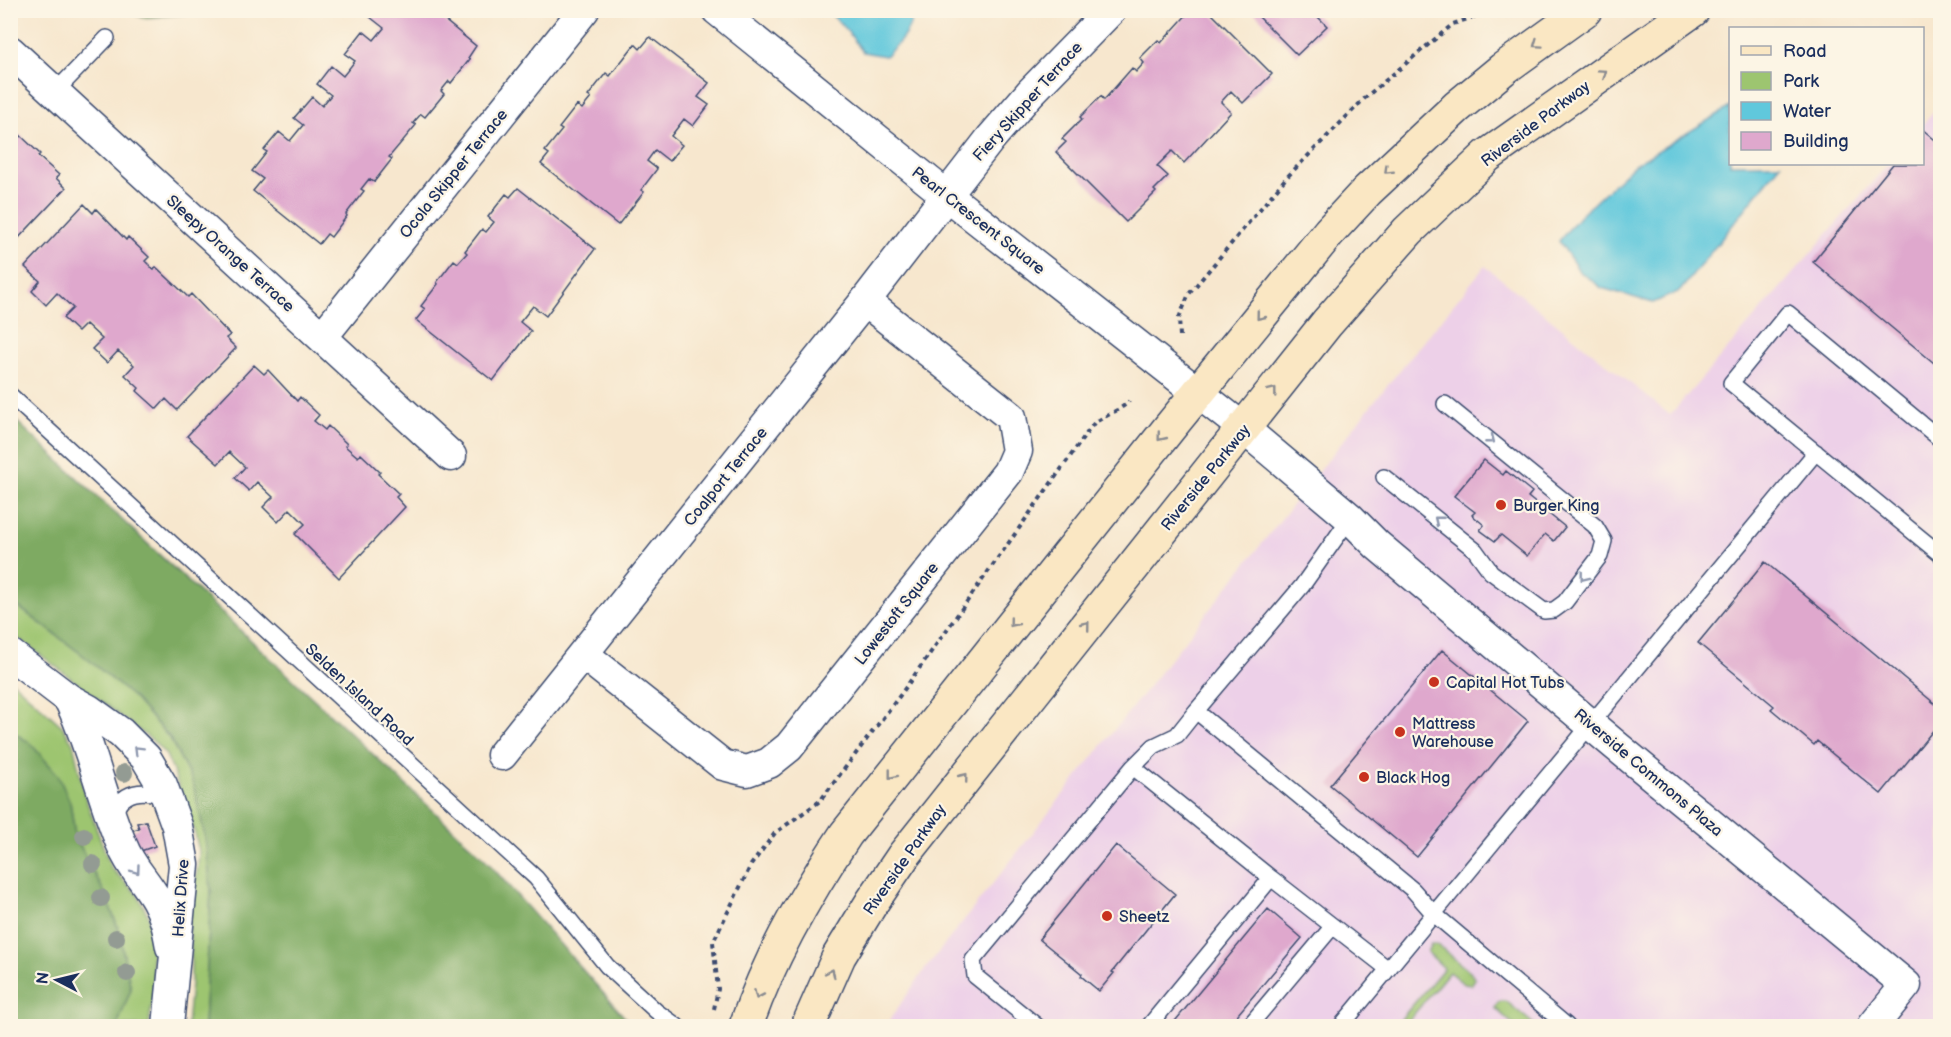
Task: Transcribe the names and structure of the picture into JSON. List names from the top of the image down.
{
  "streets": {
    "main road": ["Riverside Parkway"],
    "street": [
      "Fiery Skipper Terrace",
      "Ocola Skipper Terrace",
      "Pearl Crescent Square",
      "Sleepy Orange Terrace",
      "Coalport Terrace",
      "Lowestoft Square",
      "Riverside Commons Plaza",
      "Helix Drive"
    ],
    "lane": ["Selden Island Road"]
  },
  "crossings": [
    ["Fiery Skipper Terrace", "Pearl Crescent Square"],
    ["Fiery Skipper Terrace", "Coalport Terrace"],
    ["Riverside Parkway", "Pearl Crescent Square"],
    ["Riverside Parkway", "Riverside Commons Plaza"],
    ["Ocola Skipper Terrace", "Sleepy Orange Terrace"],
    ["Pearl Crescent Square", "Coalport Terrace"],
    ["Pearl Crescent Square", "Riverside Commons Plaza"],
    ["Coalport Terrace", "Lowestoft Square"]
  ],
  "places": [
    "Burger King",
    "Capital Hot Tubs",
    "Mattress Warehouse",
    "Black Hog",
    "Sheetz"
  ],
  "legend": [
    "Road",
    "Park",
    "Water",
    "Building"
  ],
  "north": "left"
}
